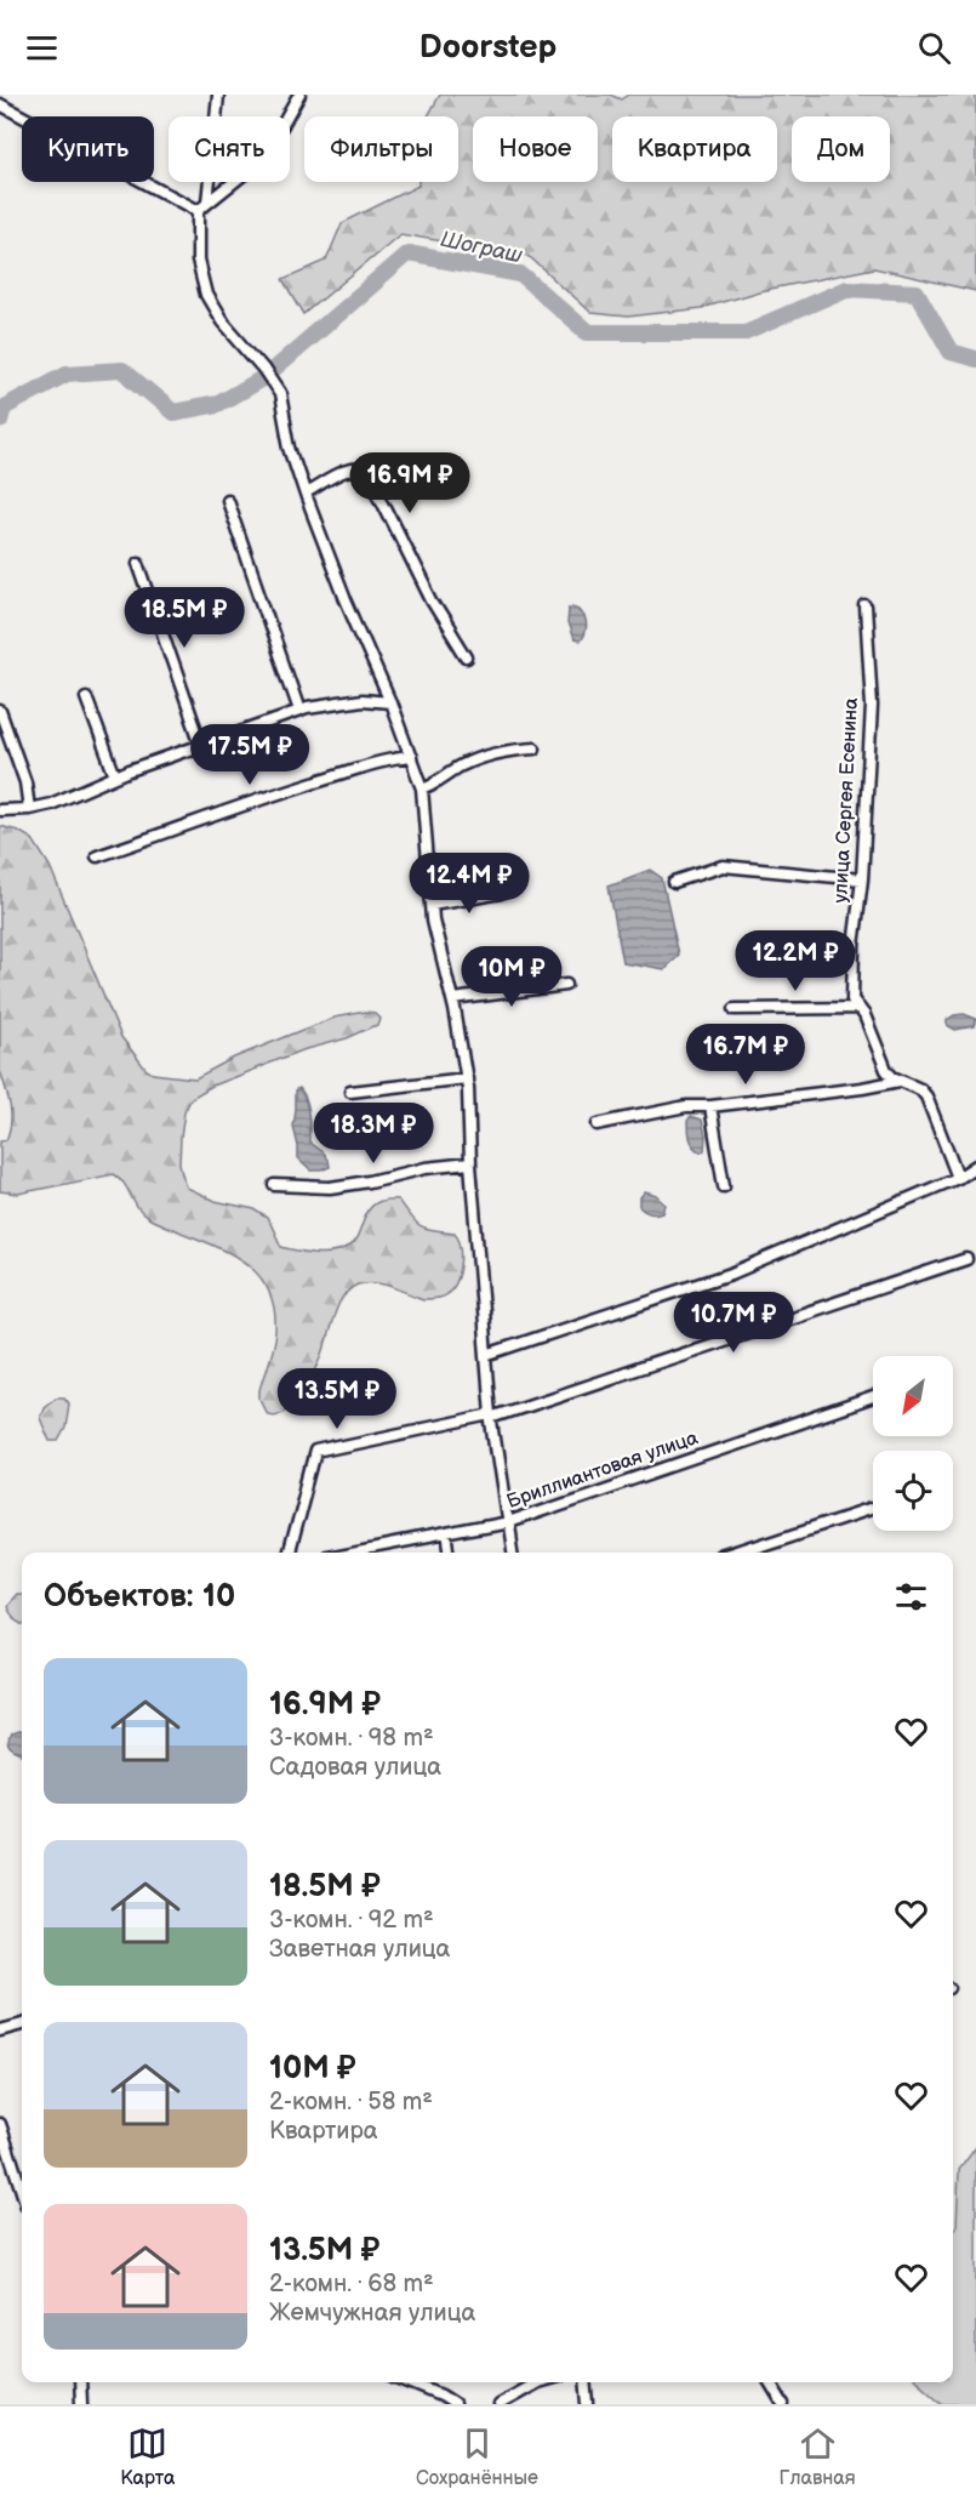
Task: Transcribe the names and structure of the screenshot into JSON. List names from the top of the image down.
{
  "streets": {
    "street": ["улица Сергея Есенина", "Бриллиантовая улица"]
  },
  "water": ["Шограш"],
  "north": "bottom left",
  "page": {
    "header": "Doorstep",
    "chip": [
      "Купить",
      "Снять",
      "Фильтры",
      "Новое",
      "Квартира",
      "Дом"
    ],
    "price": [
      "16.9M ₽",
      "18.5M ₽",
      "17.5M ₽",
      "12.4M ₽",
      "12.2M ₽",
      "10M ₽",
      "16.7M ₽",
      "18.3M ₽",
      "10.7M ₽",
      "13.5M ₽"
    ],
    "heading": "Объектов: 10",
    "list": [
      {
        "name": "16.9M ₽",
        "note": "3-комн. · 98 m² · Садовая улица"
      },
      {
        "name": "18.5M ₽",
        "note": "3-комн. · 92 m² · Заветная улица"
      },
      {
        "name": "10M ₽",
        "note": "2-комн. · 58 m² · Квартира"
      },
      {
        "name": "13.5M ₽",
        "note": "2-комн. · 68 m² · Жемчужная улица"
      }
    ],
    "tabs": ["Карта", "Сохранённые", "Главная"]
  }
}
